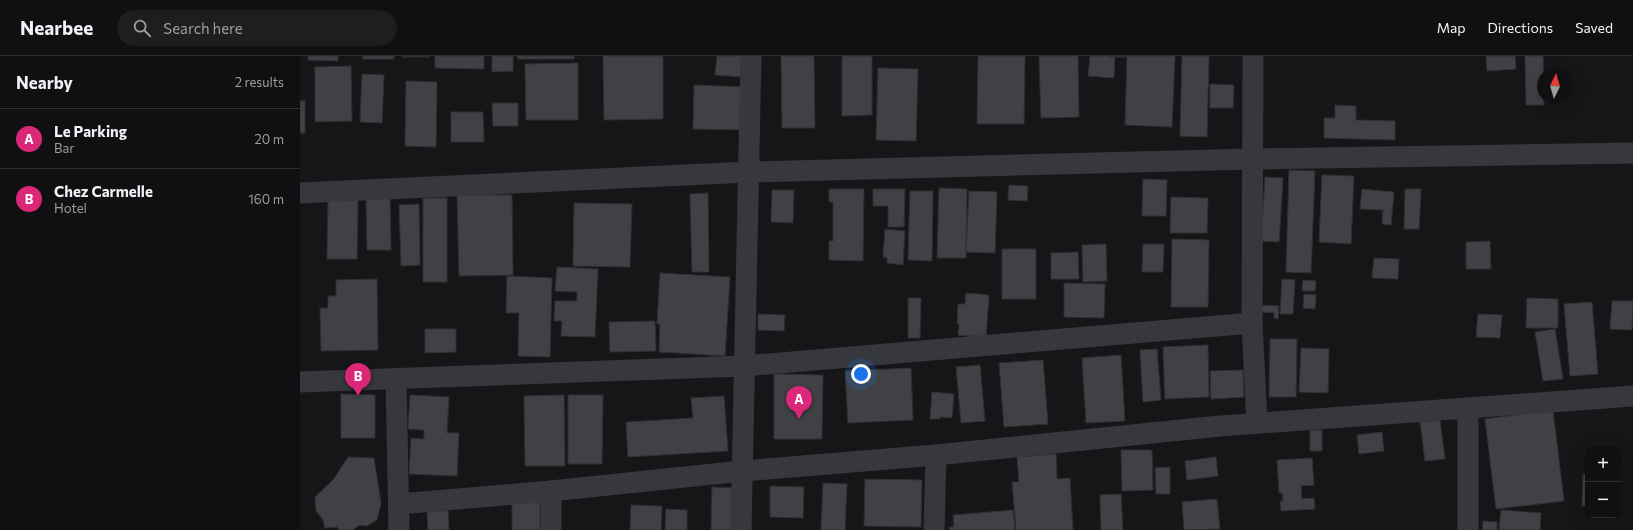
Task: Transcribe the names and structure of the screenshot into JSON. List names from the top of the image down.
{
  "north": "top",
  "page": {
    "header": "Nearbee",
    "search": "Search here",
    "nav": ["Map", "Directions", "Saved"],
    "heading": ["Nearby", "2 results"],
    "list": [
      {
        "mark": "A",
        "name": "Le Parking",
        "note": "Bar",
        "value": "20 m"
      },
      {
        "mark": "B",
        "name": "Chez Carmelle",
        "note": "Hotel",
        "value": "160 m"
      }
    ],
    "pins": ["B", "A"],
    "map_buttons": ["+", "−"]
  }
}
